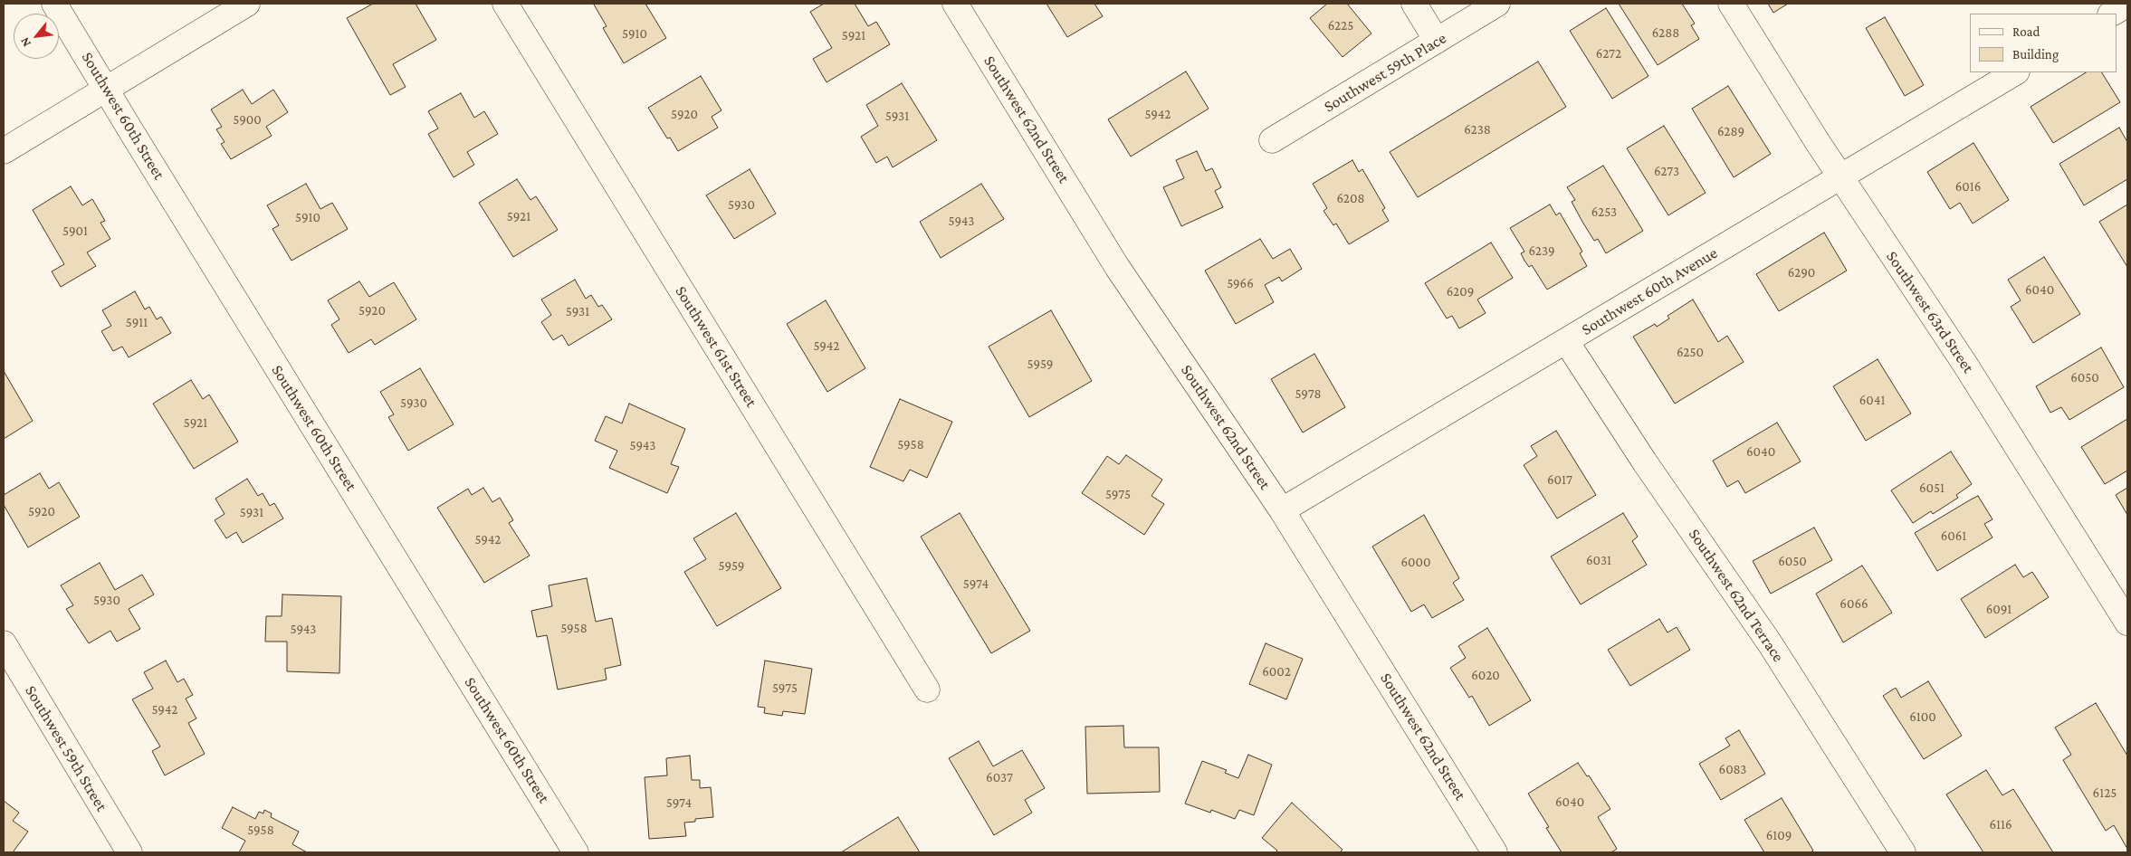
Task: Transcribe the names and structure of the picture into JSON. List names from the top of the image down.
{
  "streets": {
    "street": [
      "Southwest 59th Place",
      "Southwest 60th Street",
      "Southwest 62nd Street",
      "Southwest 60th Avenue",
      "Southwest 63rd Street",
      "Southwest 61st Street",
      "Southwest 62nd Terrace",
      "Southwest 59th Street"
    ]
  },
  "crossings": [
    ["Southwest 62nd Street", "Southwest 60th Avenue"],
    ["Southwest 60th Avenue", "Southwest 63rd Street"],
    ["Southwest 60th Avenue", "Southwest 62nd Terrace"]
  ],
  "house_numbers": [
    "6225",
    "6288",
    "5910",
    "5921",
    "6272",
    "5920",
    "5942",
    "5931",
    "5900",
    "6238",
    "6289",
    "6273",
    "6016",
    "6208",
    "5930",
    "6253",
    "5921",
    "5910",
    "5943",
    "5901",
    "6239",
    "6290",
    "5966",
    "6040",
    "6209",
    "5920",
    "5931",
    "5911",
    "5942",
    "6250",
    "5959",
    "6050",
    "5978",
    "6041",
    "5930",
    "5921",
    "5958",
    "5943",
    "6040",
    "6017",
    "6051",
    "5975",
    "5920",
    "5931",
    "6061",
    "5942",
    "6031",
    "6050",
    "6000",
    "5959",
    "5974",
    "5930",
    "6066",
    "6091",
    "5958",
    "5943",
    "6002",
    "6020",
    "5975",
    "5942",
    "6100",
    "6083",
    "6037",
    "6125",
    "6040",
    "5974",
    "6116",
    "5958",
    "6109"
  ],
  "legend": ["Road", "Building"],
  "north": "bottom left"
}
